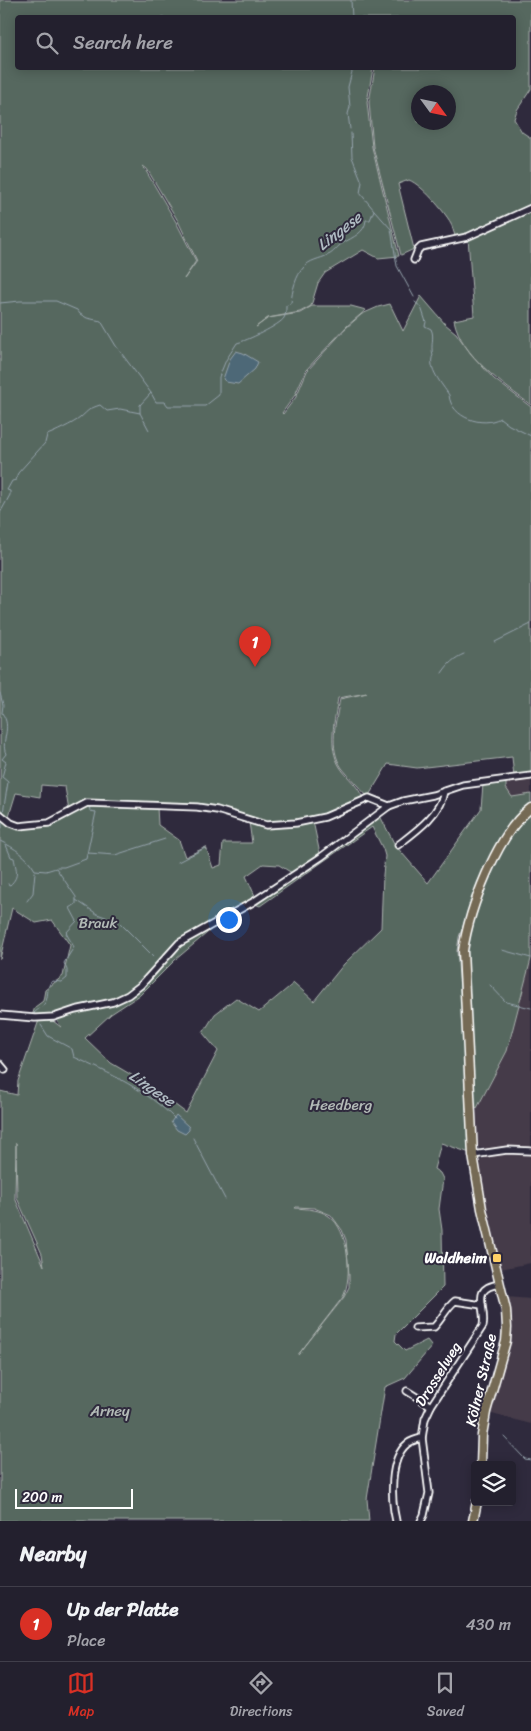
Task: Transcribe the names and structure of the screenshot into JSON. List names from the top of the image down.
{
  "streets": {
    "main road": ["Kölner Straße"],
    "street": ["Drosselweg"]
  },
  "crossings": [
    ["Drosselweg", "Kölner Straße"]
  ],
  "water": ["Lingese"],
  "parks": ["Brauk", "Heedberg", "Arney"],
  "places": {
    "transit": ["Waldheim"]
  },
  "scale_bar": "200 m",
  "north": "bottom right",
  "page": {
    "search": "Search here",
    "pins": "1",
    "scale": "200 m",
    "heading": "Nearby",
    "list": [
      {
        "mark": "1",
        "name": "Up der Platte",
        "note": "Place",
        "value": "430 m"
      }
    ],
    "nav": ["Map", "Directions", "Saved"]
  }
}
